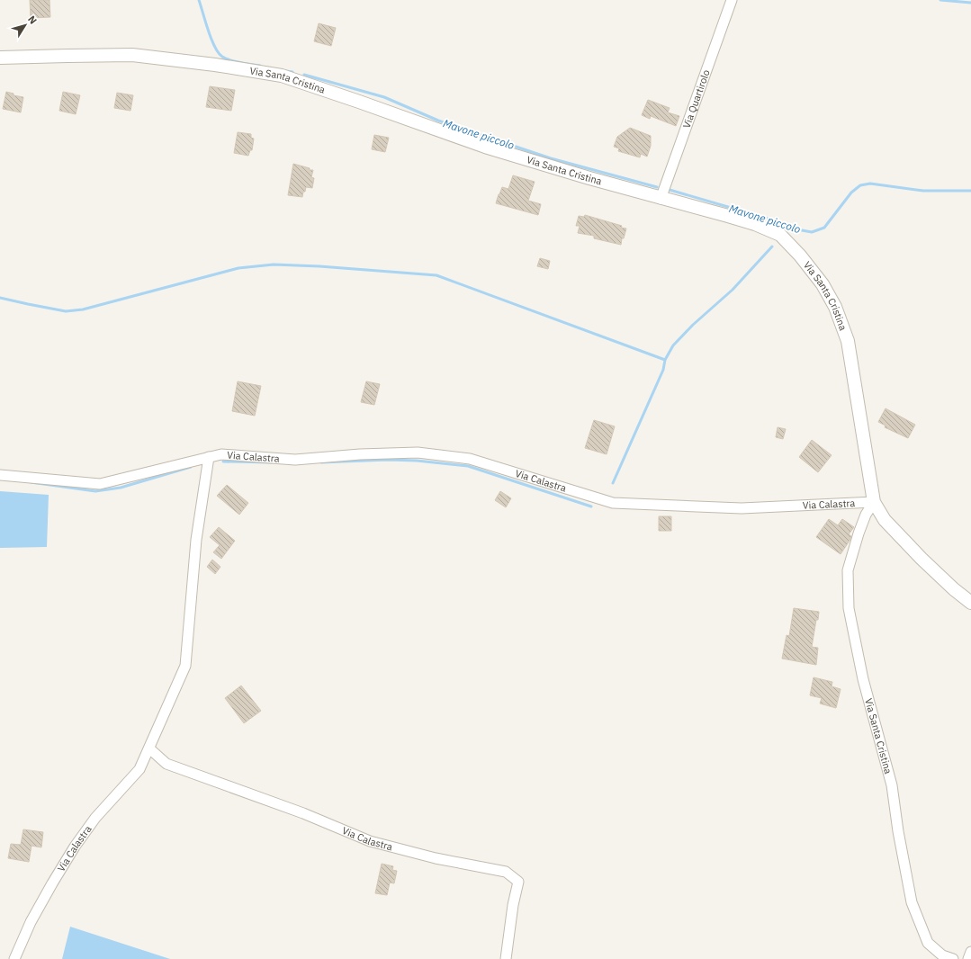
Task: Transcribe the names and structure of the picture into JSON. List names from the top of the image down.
{
  "streets": {
    "street": ["Via Santa Cristina", "Via Quartirolo", "Via Calastra"]
  },
  "crossings": [
    ["Via Santa Cristina", "Via Quartirolo"],
    ["Via Santa Cristina", "Via Calastra"]
  ],
  "water": ["Mavone piccolo"],
  "north": "top right"
}
